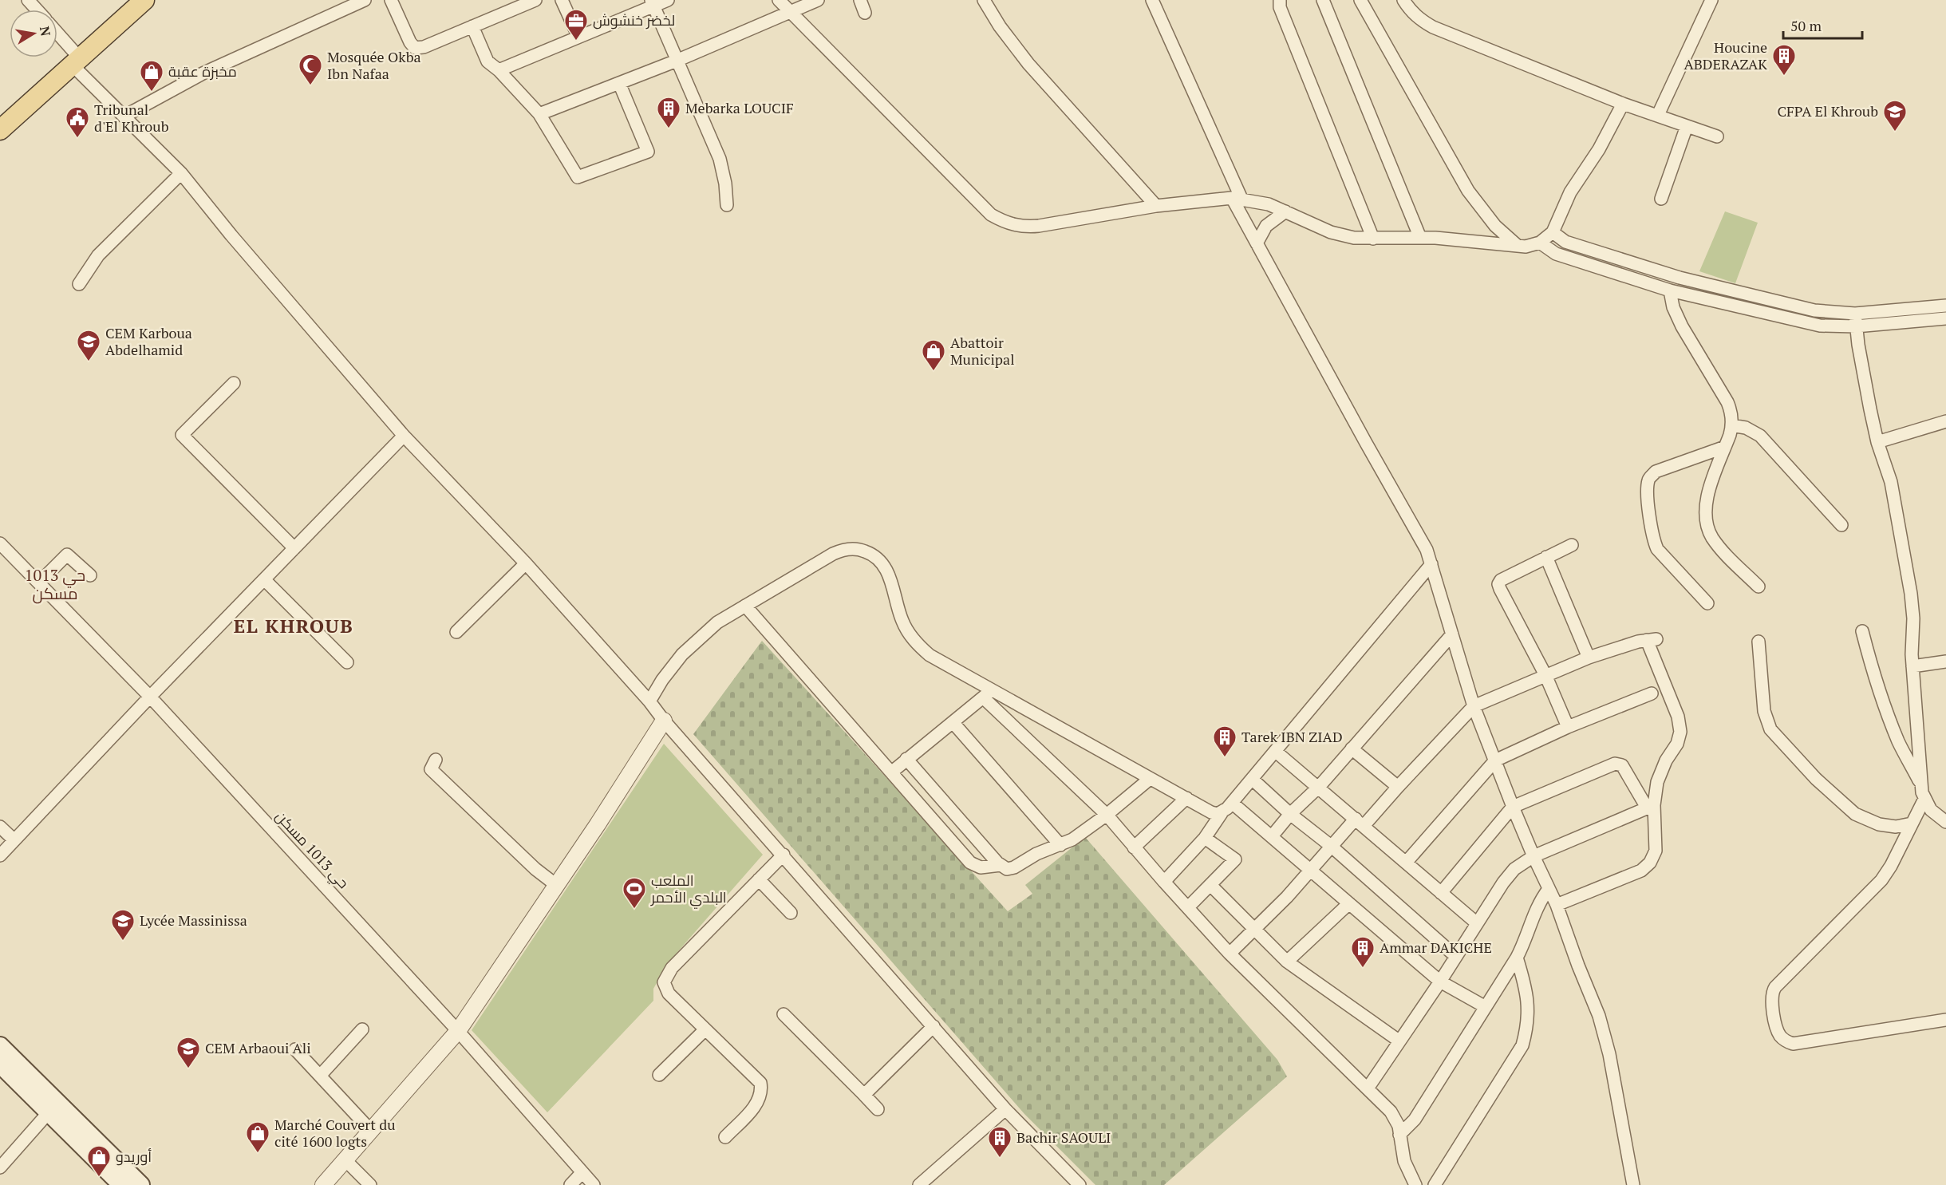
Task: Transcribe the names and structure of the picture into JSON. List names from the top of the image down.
{
  "streets": {
    "street": ["حي 1013 مسكن"]
  },
  "districts": ["حي 1013 مسكن", "EL KHROUB"],
  "places": {
    "office": ["لخضر خنشوش"],
    "building": [
      "Houcine ABDERAZAK",
      "Mebarka LOUCIF",
      "Tarek IBN ZIAD",
      "Ammar DAKICHE",
      "Bachir SAOULI"
    ],
    "mosque": ["Mosquée Okba Ibn Nafaa"],
    "shop": [
      "مخبزة عقبة",
      "Abattoir Municipal",
      "Marché Couvert du cité 1600 logts",
      "أوريدو"
    ],
    "school or university": [
      "CFPA El Khroub",
      "CEM Karboua Abdelhamid",
      "Lycée Massinissa",
      "CEM Arbaoui Ali"
    ],
    "public building": ["Tribunal d'El Khroub"],
    "sports": ["الملعب البلدي الأحمر"]
  },
  "scale_bar": "50 m",
  "north": "right"
}
